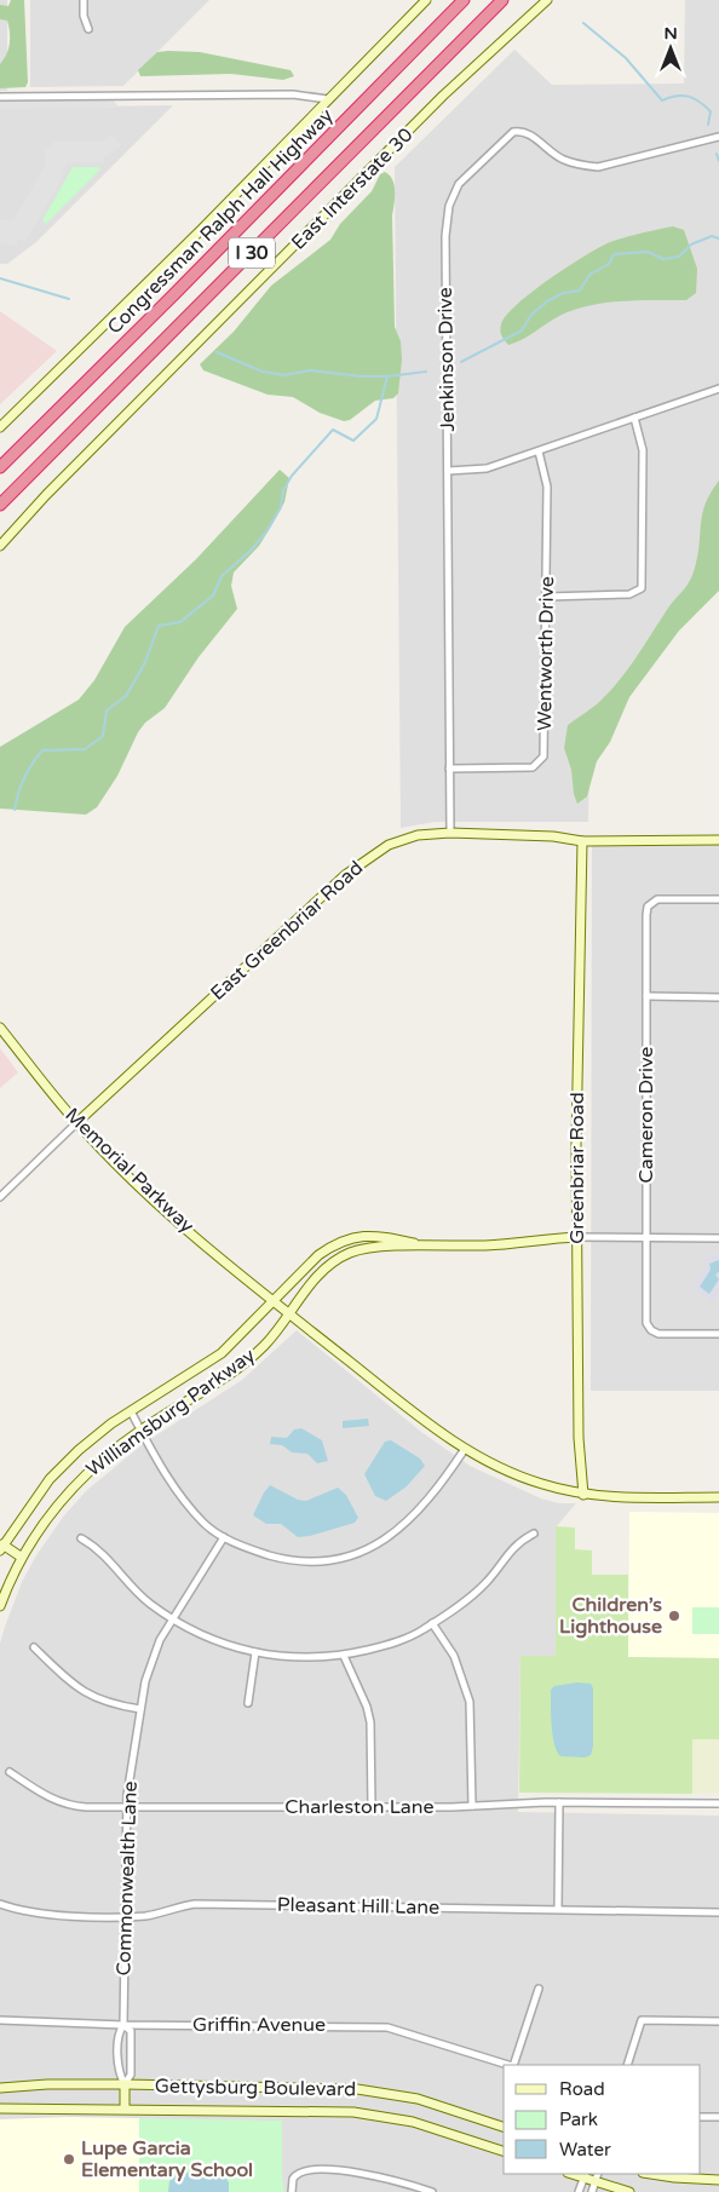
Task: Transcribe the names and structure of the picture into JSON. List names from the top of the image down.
{
  "streets": {
    "highway": ["Congressman Ralph Hall Highway", "I 30"],
    "street": [
      "East Interstate 30",
      "Jenkinson Drive",
      "Wentworth Drive",
      "East Greenbriar Road",
      "Cameron Drive",
      "Greenbriar Road",
      "Memorial Parkway",
      "Williamsburg Parkway",
      "Charleston Lane",
      "Commonwealth Lane",
      "Pleasant Hill Lane",
      "Griffin Avenue",
      "Gettysburg Boulevard"
    ]
  },
  "crossings": [
    ["Jenkinson Drive", "Wentworth Drive"],
    ["Jenkinson Drive", "East Greenbriar Road"],
    ["East Greenbriar Road", "Greenbriar Road"],
    ["East Greenbriar Road", "Memorial Parkway"],
    ["Greenbriar Road", "Williamsburg Parkway"],
    ["Memorial Parkway", "Williamsburg Parkway"],
    ["Charleston Lane", "Commonwealth Lane"],
    ["Commonwealth Lane", "Pleasant Hill Lane"],
    ["Commonwealth Lane", "Griffin Avenue"],
    ["Commonwealth Lane", "Gettysburg Boulevard"]
  ],
  "places": ["Children’s Lighthouse", "Lupe Garcia Elementary School"],
  "legend": ["Road", "Park", "Water"],
  "north": "top"
}
